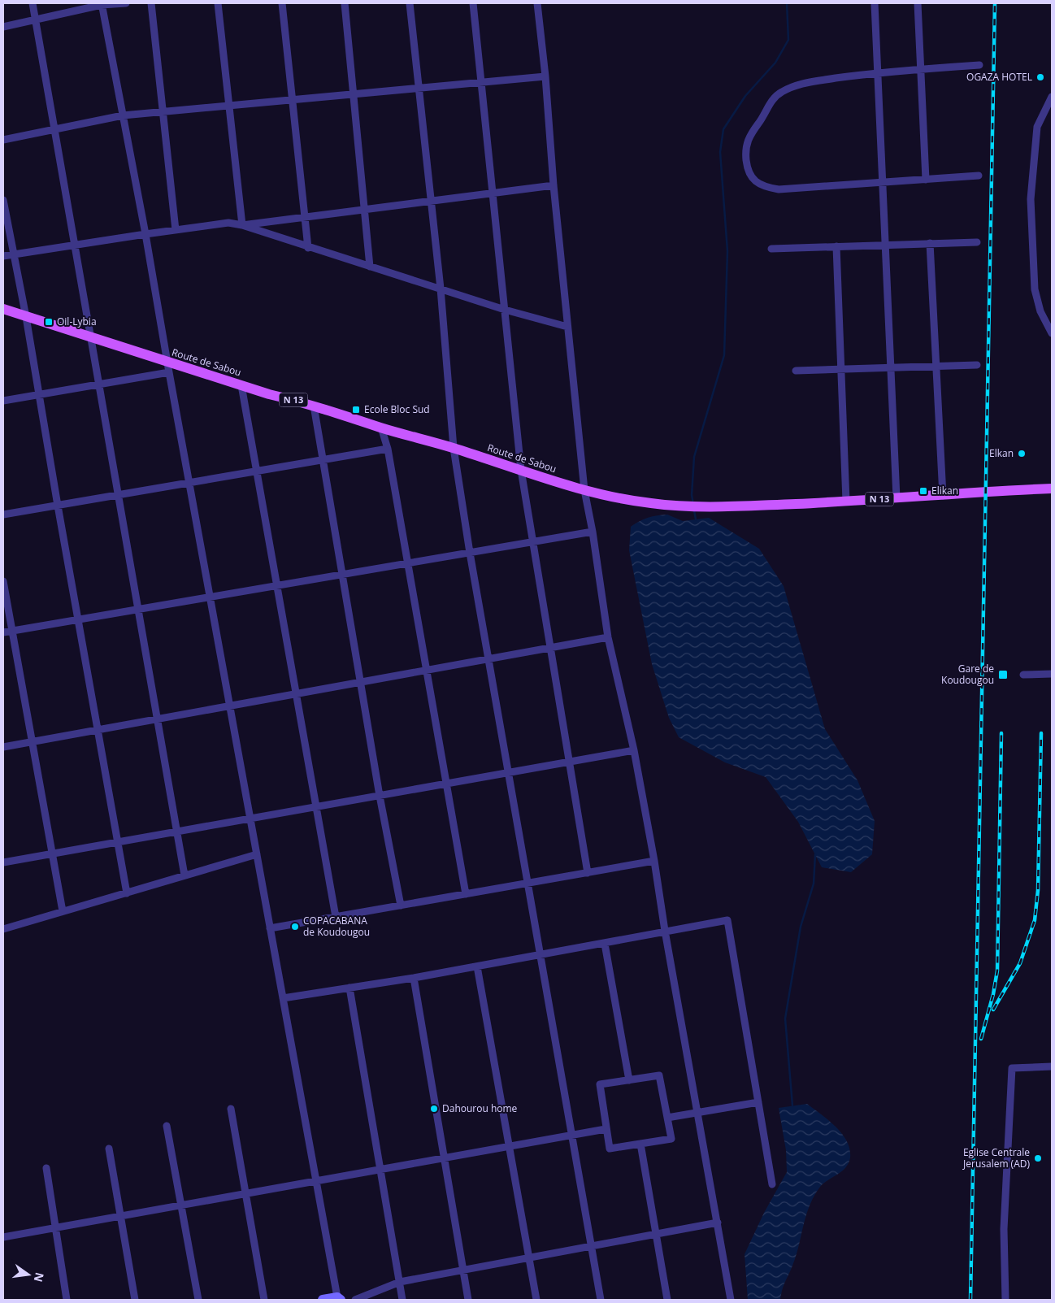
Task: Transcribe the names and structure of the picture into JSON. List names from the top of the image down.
{
  "streets": {
    "main road": ["Route de Sabou", "N 13"]
  },
  "places": {
    "other": [
      "OGAZA HOTEL",
      "Elkan",
      "COPACABANA de Koudougou",
      "Dahourou home",
      "Eglise Centrale Jerusalem (AD)"
    ],
    "transit": [
      "Oil-Lybia",
      "Ecole Bloc Sud",
      "Elikan",
      "Gare de Koudougou"
    ]
  },
  "north": "right"
}
